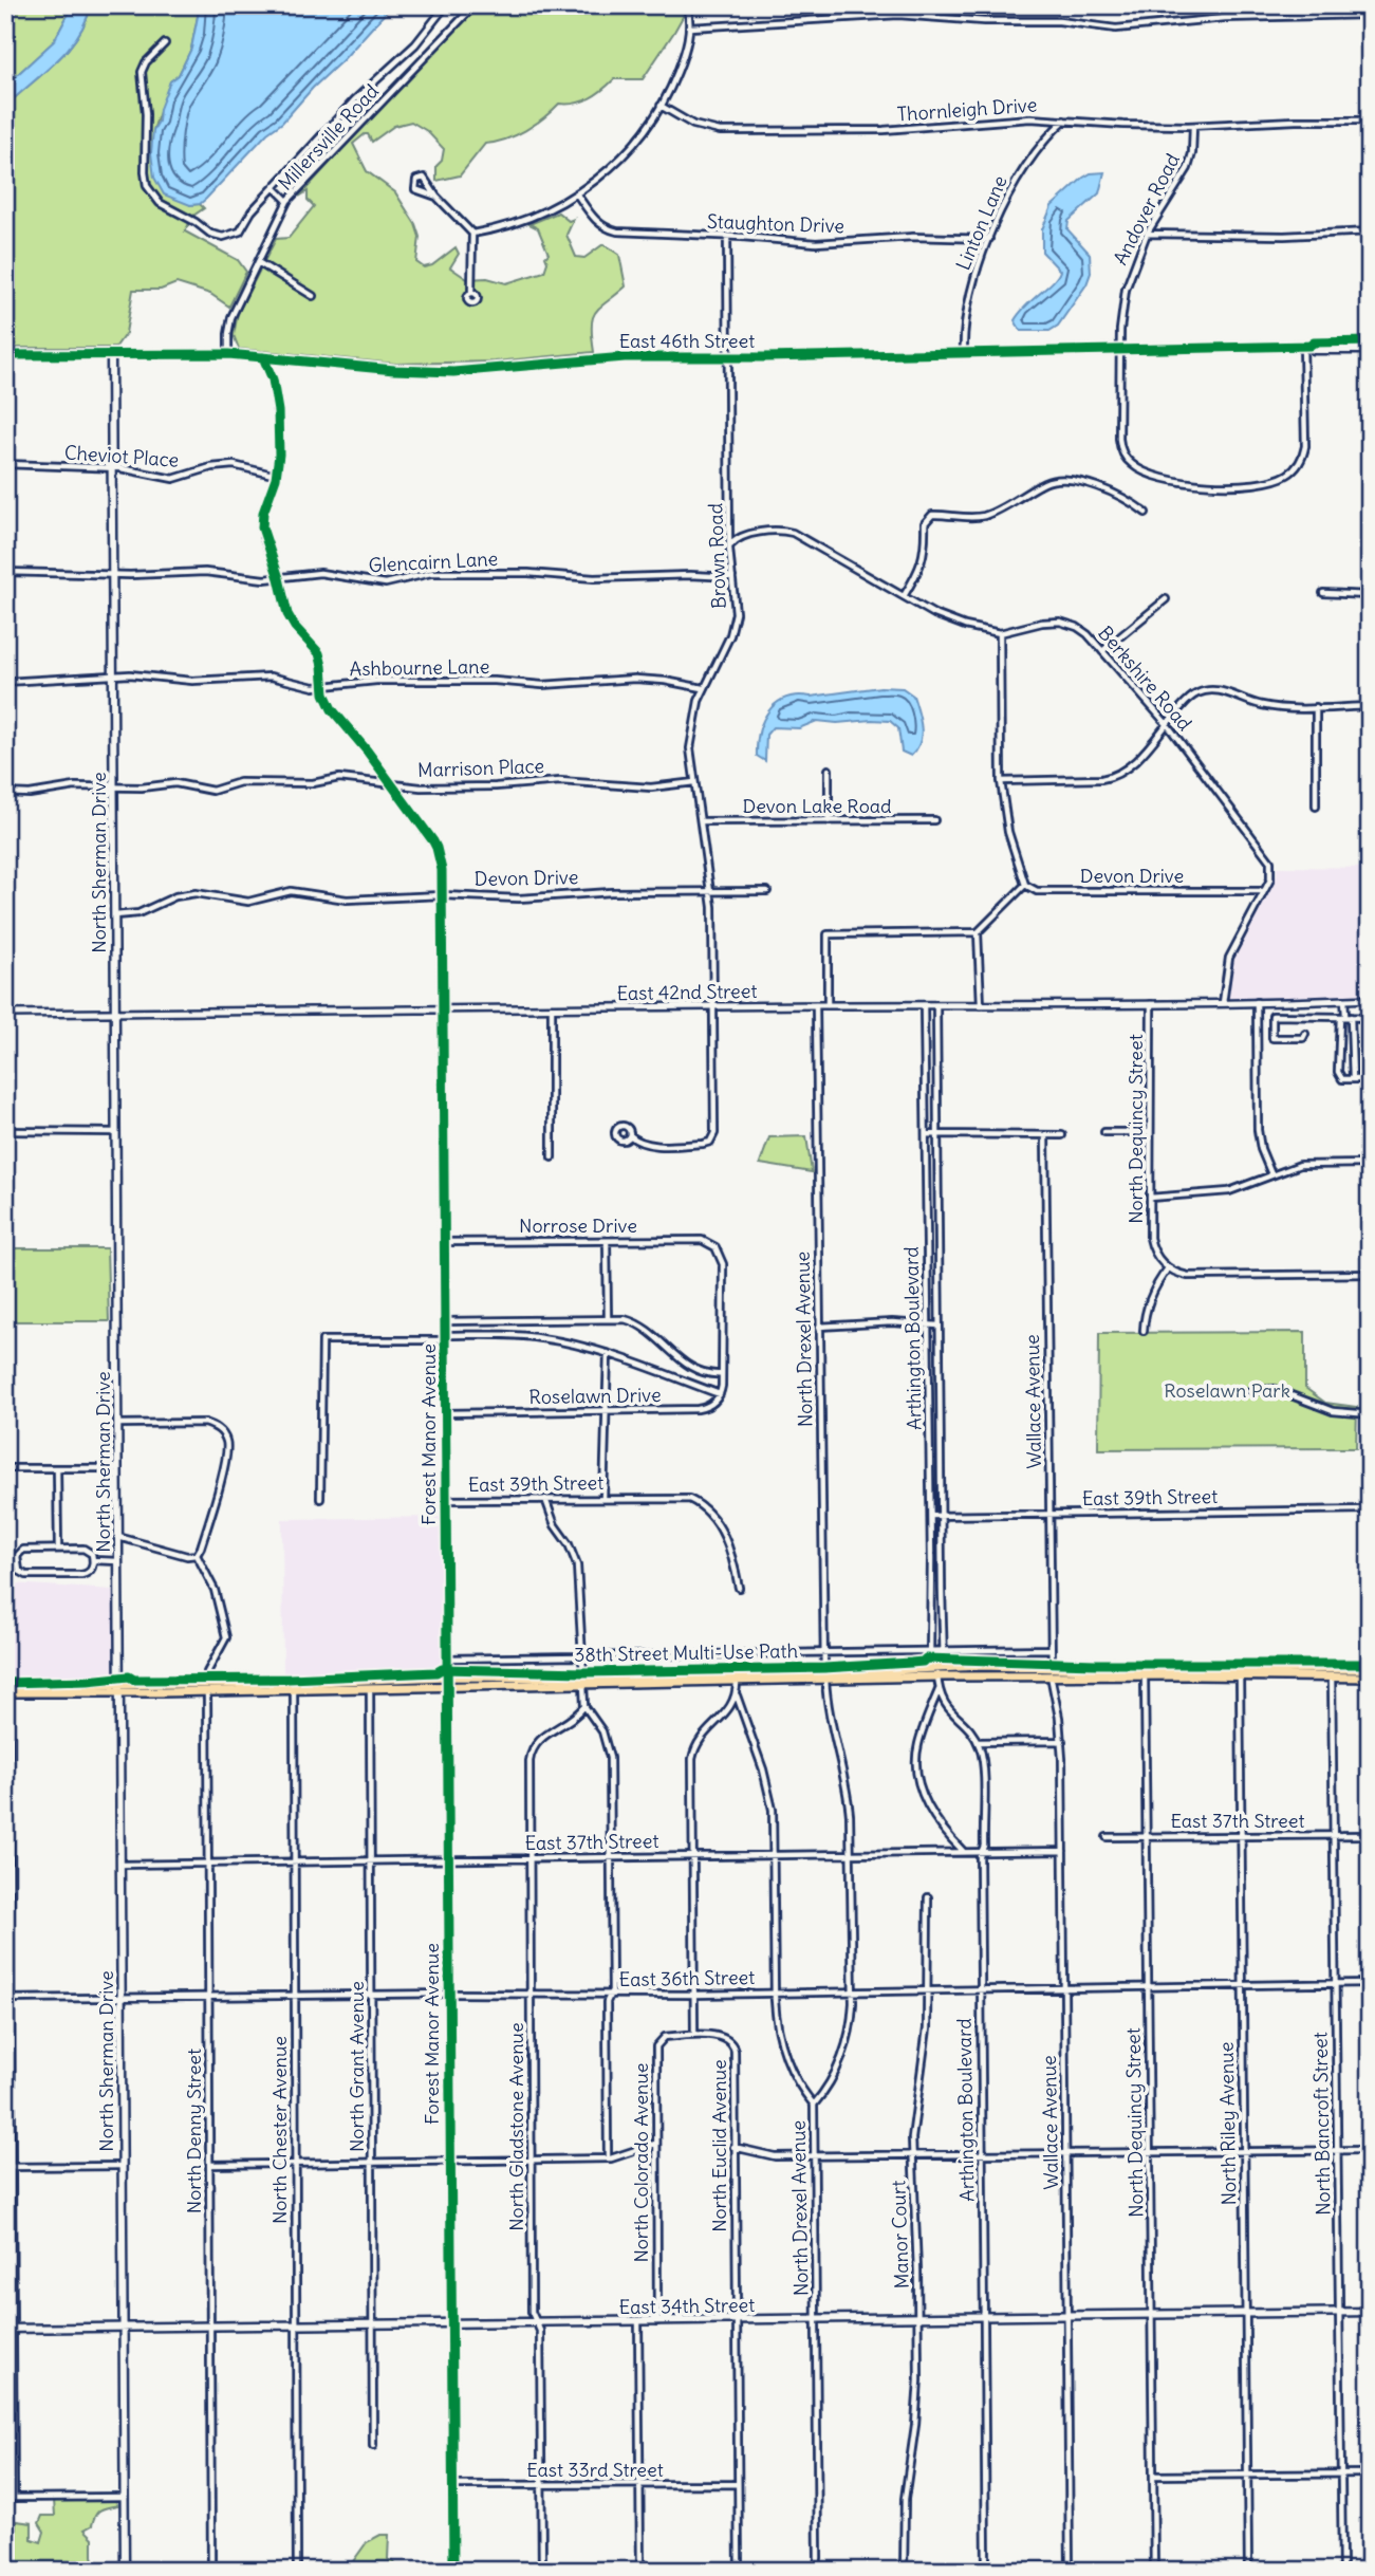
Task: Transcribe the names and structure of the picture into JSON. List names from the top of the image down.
{
  "streets": {
    "main road": ["East 46th Street", "North Sherman Drive", "East 34th Street"],
    "street": [
      "Thornleigh Drive",
      "Millersville Road",
      "Andover Road",
      "Linton Lane",
      "Staughton Drive",
      "Cheviot Place",
      "Brown Road",
      "Glencairn Lane",
      "Ashbourne Lane",
      "Berkshire Road",
      "Marrison Place",
      "Devon Lake Road",
      "Devon Drive",
      "East 42nd Street",
      "North Dequincy Street",
      "Norrose Drive",
      "Arthington Boulevard",
      "North Drexel Avenue",
      "Roselawn Drive",
      "Wallace Avenue",
      "Forest Manor Avenue",
      "East 39th Street",
      "East 37th Street",
      "East 36th Street",
      "North Grant Avenue",
      "North Riley Avenue",
      "North Bancroft Street",
      "North Gladstone Avenue",
      "North Chester Avenue",
      "North Denny Street",
      "North Euclid Avenue",
      "North Colorado Avenue",
      "Manor Court",
      "East 33rd Street"
    ],
    "cycle path": ["38th Street Multi-Use Path"]
  },
  "crossings": [
    ["Thornleigh Drive", "Andover Road"],
    ["Thornleigh Drive", "Linton Lane"],
    ["Millersville Road", "East 46th Street"],
    ["Andover Road", "East 46th Street"],
    ["Linton Lane", "Staughton Drive"],
    ["Linton Lane", "East 46th Street"],
    ["Staughton Drive", "Brown Road"],
    ["East 46th Street", "Brown Road"],
    ["East 46th Street", "North Sherman Drive"],
    ["East 46th Street", "Forest Manor Avenue"],
    ["Cheviot Place", "North Sherman Drive"],
    ["Cheviot Place", "Forest Manor Avenue"],
    ["Brown Road", "Glencairn Lane"],
    ["Brown Road", "Ashbourne Lane"],
    ["Brown Road", "Berkshire Road"],
    ["Brown Road", "Marrison Place"],
    ["Brown Road", "Devon Lake Road"],
    ["Brown Road", "Devon Drive"],
    ["Brown Road", "East 42nd Street"],
    ["Glencairn Lane", "North Sherman Drive"],
    ["Glencairn Lane", "Forest Manor Avenue"],
    ["Ashbourne Lane", "North Sherman Drive"],
    ["Ashbourne Lane", "Forest Manor Avenue"],
    ["Berkshire Road", "Devon Drive"],
    ["Berkshire Road", "East 42nd Street"],
    ["Marrison Place", "North Sherman Drive"],
    ["Marrison Place", "Forest Manor Avenue"],
    ["North Sherman Drive", "Devon Drive"],
    ["North Sherman Drive", "East 42nd Street"],
    ["North Sherman Drive", "East 37th Street"],
    ["North Sherman Drive", "East 36th Street"],
    ["North Sherman Drive", "East 34th Street"],
    ["Devon Drive", "Forest Manor Avenue"],
    ["East 42nd Street", "North Dequincy Street"],
    ["East 42nd Street", "Arthington Boulevard"],
    ["East 42nd Street", "North Drexel Avenue"],
    ["East 42nd Street", "Forest Manor Avenue"],
    ["North Dequincy Street", "East 37th Street"],
    ["North Dequincy Street", "East 36th Street"],
    ["North Dequincy Street", "East 34th Street"],
    ["Norrose Drive", "Forest Manor Avenue"],
    ["Arthington Boulevard", "East 39th Street"],
    ["Arthington Boulevard", "East 37th Street"],
    ["Arthington Boulevard", "East 36th Street"],
    ["Arthington Boulevard", "East 34th Street"],
    ["North Drexel Avenue", "East 37th Street"],
    ["North Drexel Avenue", "East 36th Street"],
    ["North Drexel Avenue", "East 34th Street"],
    ["Roselawn Drive", "Forest Manor Avenue"],
    ["Wallace Avenue", "East 39th Street"],
    ["Wallace Avenue", "East 37th Street"],
    ["Wallace Avenue", "East 36th Street"],
    ["Wallace Avenue", "East 34th Street"],
    ["Forest Manor Avenue", "East 39th Street"],
    ["Forest Manor Avenue", "East 37th Street"],
    ["Forest Manor Avenue", "East 36th Street"],
    ["Forest Manor Avenue", "East 34th Street"],
    ["Forest Manor Avenue", "East 33rd Street"],
    ["East 37th Street", "North Grant Avenue"],
    ["East 37th Street", "North Riley Avenue"],
    ["East 37th Street", "North Bancroft Street"],
    ["East 37th Street", "North Gladstone Avenue"],
    ["East 37th Street", "North Chester Avenue"],
    ["East 37th Street", "North Denny Street"],
    ["East 36th Street", "North Grant Avenue"],
    ["East 36th Street", "North Riley Avenue"],
    ["East 36th Street", "North Bancroft Street"],
    ["East 36th Street", "North Gladstone Avenue"],
    ["East 36th Street", "North Chester Avenue"],
    ["East 36th Street", "North Denny Street"],
    ["East 36th Street", "Manor Court"],
    ["North Grant Avenue", "East 34th Street"],
    ["North Riley Avenue", "East 34th Street"],
    ["North Bancroft Street", "East 34th Street"],
    ["North Gladstone Avenue", "East 34th Street"],
    ["North Gladstone Avenue", "East 33rd Street"],
    ["North Chester Avenue", "East 34th Street"],
    ["North Denny Street", "East 34th Street"],
    ["North Euclid Avenue", "North Colorado Avenue"],
    ["North Euclid Avenue", "East 34th Street"],
    ["North Euclid Avenue", "East 33rd Street"],
    ["North Colorado Avenue", "East 34th Street"],
    ["Manor Court", "East 34th Street"]
  ],
  "parks": ["Roselawn Park"]
}
